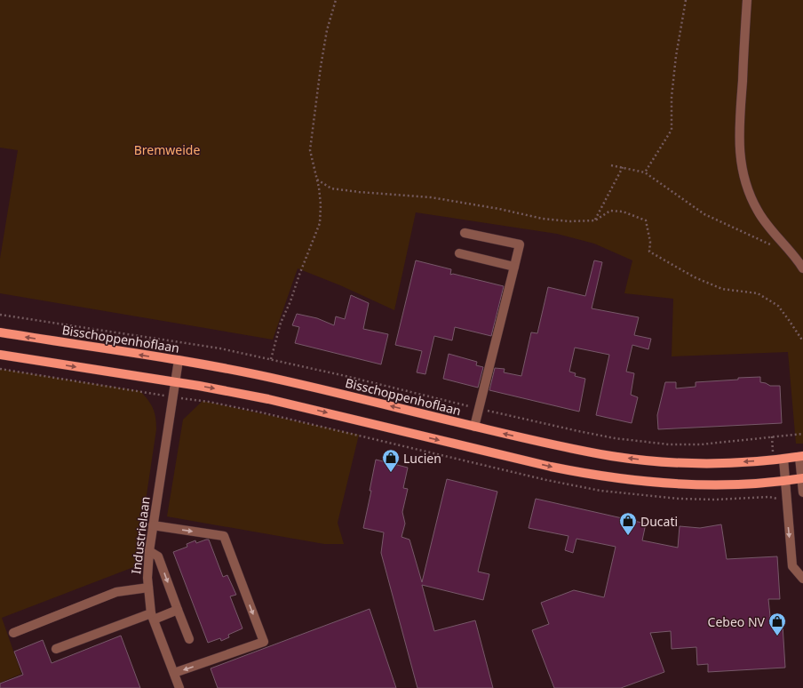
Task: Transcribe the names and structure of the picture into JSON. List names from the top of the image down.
{
  "streets": {
    "main road": ["Bisschoppenhoflaan"],
    "street": ["Industrielaan"]
  },
  "crossings": [
    ["Bisschoppenhoflaan", "Industrielaan"]
  ],
  "parks": ["Bremweide"],
  "places": {
    "shop": ["Lucien", "Ducati", "Cebeo NV"]
  }
}
